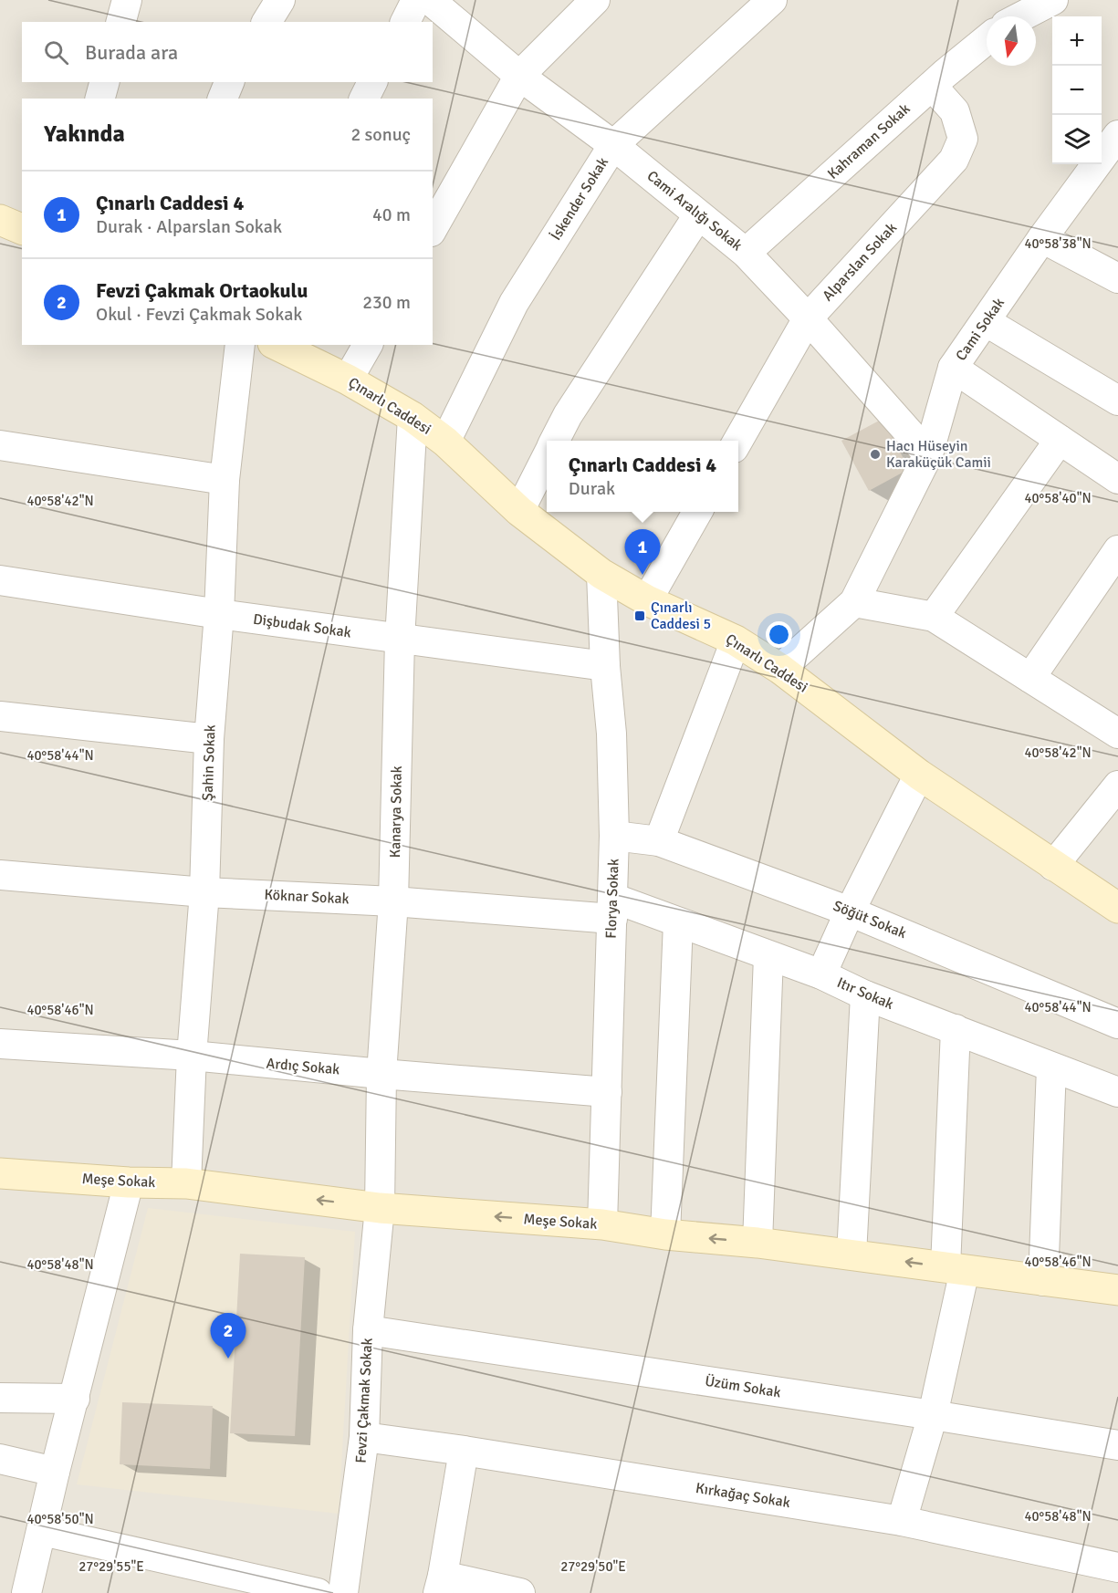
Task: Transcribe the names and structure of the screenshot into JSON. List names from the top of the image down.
{
  "streets": {
    "street": [
      "Kahraman Sokak",
      "İskender Sokak",
      "Cami Aralığı Sokak",
      "Alparslan Sokak",
      "Cami Sokak",
      "Çınarlı Caddesi",
      "Dişbudak Sokak",
      "Şahin Sokak",
      "Kanarya Sokak",
      "Köknar Sokak",
      "Florya Sokak",
      "Söğüt Sokak",
      "Itır Sokak",
      "Ardıç Sokak",
      "Meşe Sokak",
      "Üzüm Sokak",
      "Fevzi Çakmak Sokak",
      "Kırkağaç Sokak"
    ]
  },
  "crossings": [
    ["Kahraman Sokak", "Cami Aralığı Sokak"],
    ["Kahraman Sokak", "Alparslan Sokak"],
    ["İskender Sokak", "Cami Aralığı Sokak"],
    ["İskender Sokak", "Çınarlı Caddesi"],
    ["Cami Aralığı Sokak", "Alparslan Sokak"],
    ["Cami Aralığı Sokak", "Cami Sokak"],
    ["Cami Sokak", "Çınarlı Caddesi"],
    ["Çınarlı Caddesi", "Kanarya Sokak"],
    ["Çınarlı Caddesi", "Florya Sokak"],
    ["Dişbudak Sokak", "Şahin Sokak"],
    ["Dişbudak Sokak", "Kanarya Sokak"],
    ["Dişbudak Sokak", "Florya Sokak"],
    ["Şahin Sokak", "Köknar Sokak"],
    ["Şahin Sokak", "Ardıç Sokak"],
    ["Şahin Sokak", "Meşe Sokak"],
    ["Kanarya Sokak", "Köknar Sokak"],
    ["Kanarya Sokak", "Ardıç Sokak"],
    ["Kanarya Sokak", "Meşe Sokak"],
    ["Kanarya Sokak", "Fevzi Çakmak Sokak"],
    ["Köknar Sokak", "Florya Sokak"],
    ["Köknar Sokak", "Itır Sokak"],
    ["Florya Sokak", "Söğüt Sokak"],
    ["Florya Sokak", "Itır Sokak"],
    ["Florya Sokak", "Ardıç Sokak"],
    ["Florya Sokak", "Meşe Sokak"],
    ["Meşe Sokak", "Fevzi Çakmak Sokak"],
    ["Üzüm Sokak", "Fevzi Çakmak Sokak"],
    ["Fevzi Çakmak Sokak", "Kırkağaç Sokak"]
  ],
  "one_way": ["Meşe Sokak"],
  "places": {
    "other": ["Hacı Hüseyin Karaküçük Camii"],
    "transit": ["Çınarlı Caddesi 5"]
  },
  "north": "bottom",
  "page": {
    "map_buttons": ["+", "−"],
    "search": "Burada ara",
    "heading": ["Yakında", "2 sonuç"],
    "list": [
      {
        "mark": "1",
        "name": "Çınarlı Caddesi 4",
        "note": "Durak · Alparslan Sokak",
        "value": "40 m"
      },
      {
        "mark": "2",
        "name": "Fevzi Çakmak Ortaokulu",
        "note": "Okul · Fevzi Çakmak Sokak",
        "value": "230 m"
      }
    ],
    "popup": ["Çınarlı Caddesi 4", "Durak"],
    "pins": ["1", "2"]
  },
  "coordinates": [
    "40°58'38\"N",
    "40°58'40\"N",
    "40°58'42\"N",
    "40°58'44\"N",
    "40°58'46\"N",
    "40°58'48\"N",
    "40°58'50\"N",
    "27°29'55\"E",
    "27°29'50\"E"
  ]
}
